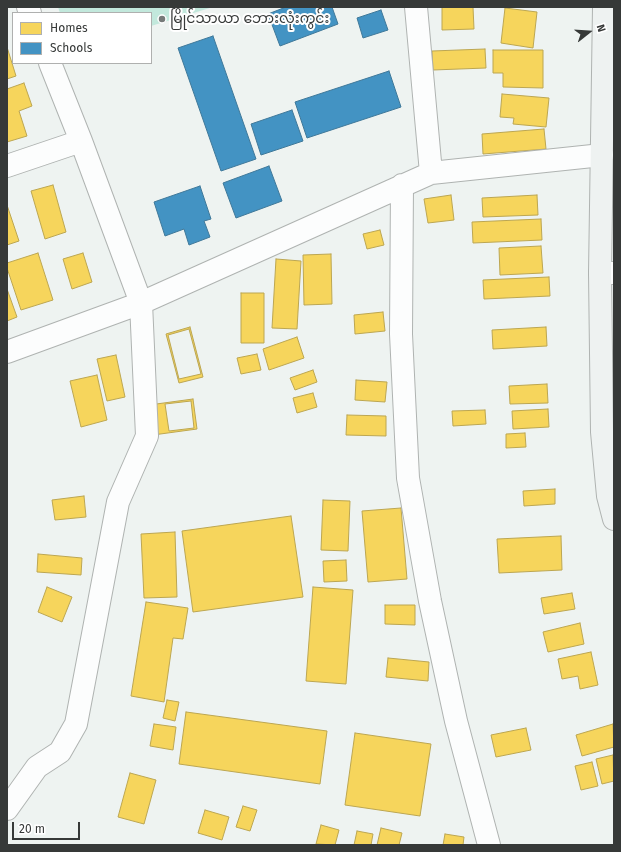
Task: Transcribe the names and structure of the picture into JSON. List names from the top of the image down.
{
  "places": ["မြိုင်သာယာ ဘေားလုံးကွင်း"],
  "legend": ["Homes", "Schools"],
  "scale_bar": "20 m",
  "north": "right"
}
